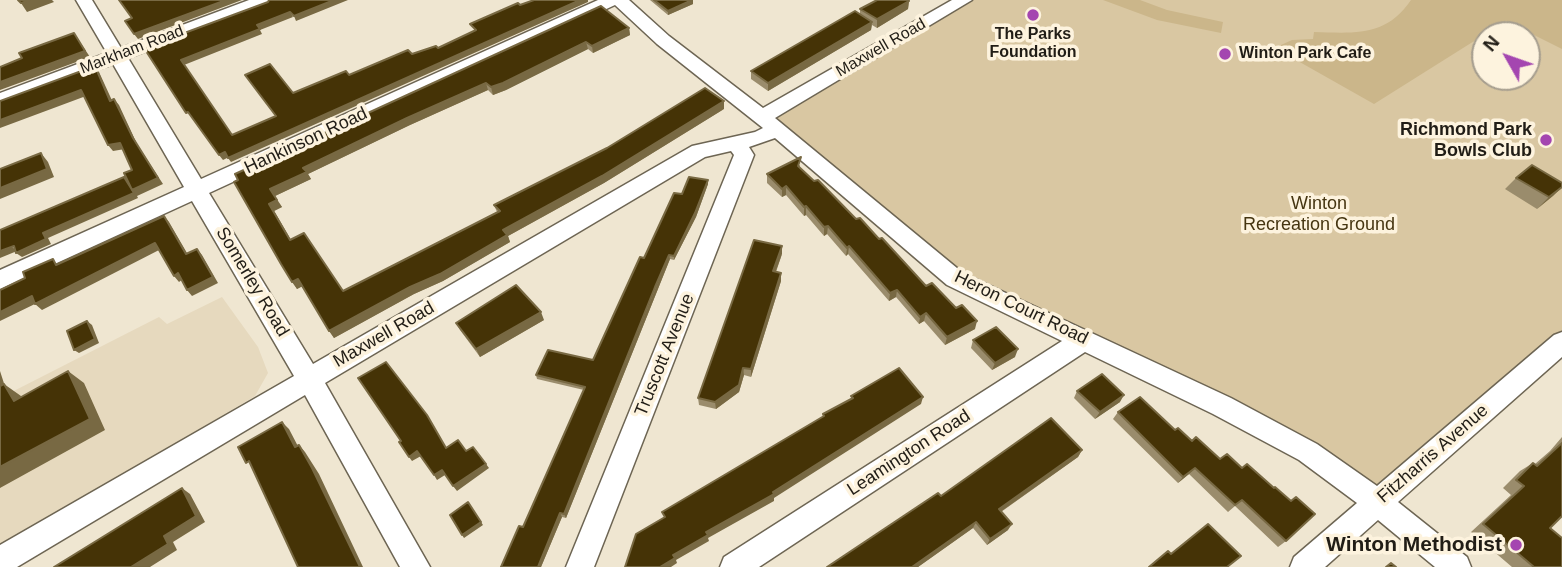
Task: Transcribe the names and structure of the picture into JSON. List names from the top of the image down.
{
  "streets": {
    "street": [
      "Maxwell Road",
      "Markham Road",
      "Hankinson Road",
      "Somerley Road",
      "Heron Court Road",
      "Truscott Avenue",
      "Leamington Road",
      "Fitzharris Avenue"
    ]
  },
  "crossings": [
    ["Maxwell Road", "Somerley Road"],
    ["Maxwell Road", "Heron Court Road"],
    ["Maxwell Road", "Truscott Avenue"],
    ["Markham Road", "Somerley Road"],
    ["Hankinson Road", "Somerley Road"],
    ["Heron Court Road", "Leamington Road"],
    ["Heron Court Road", "Fitzharris Avenue"]
  ],
  "parks": ["Winton Recreation Ground"],
  "places": [
    "The Parks Foundation",
    "Winton Park Cafe",
    "Richmond Park Bowls Club",
    "Winton Methodist"
  ],
  "north": "top left"
}
